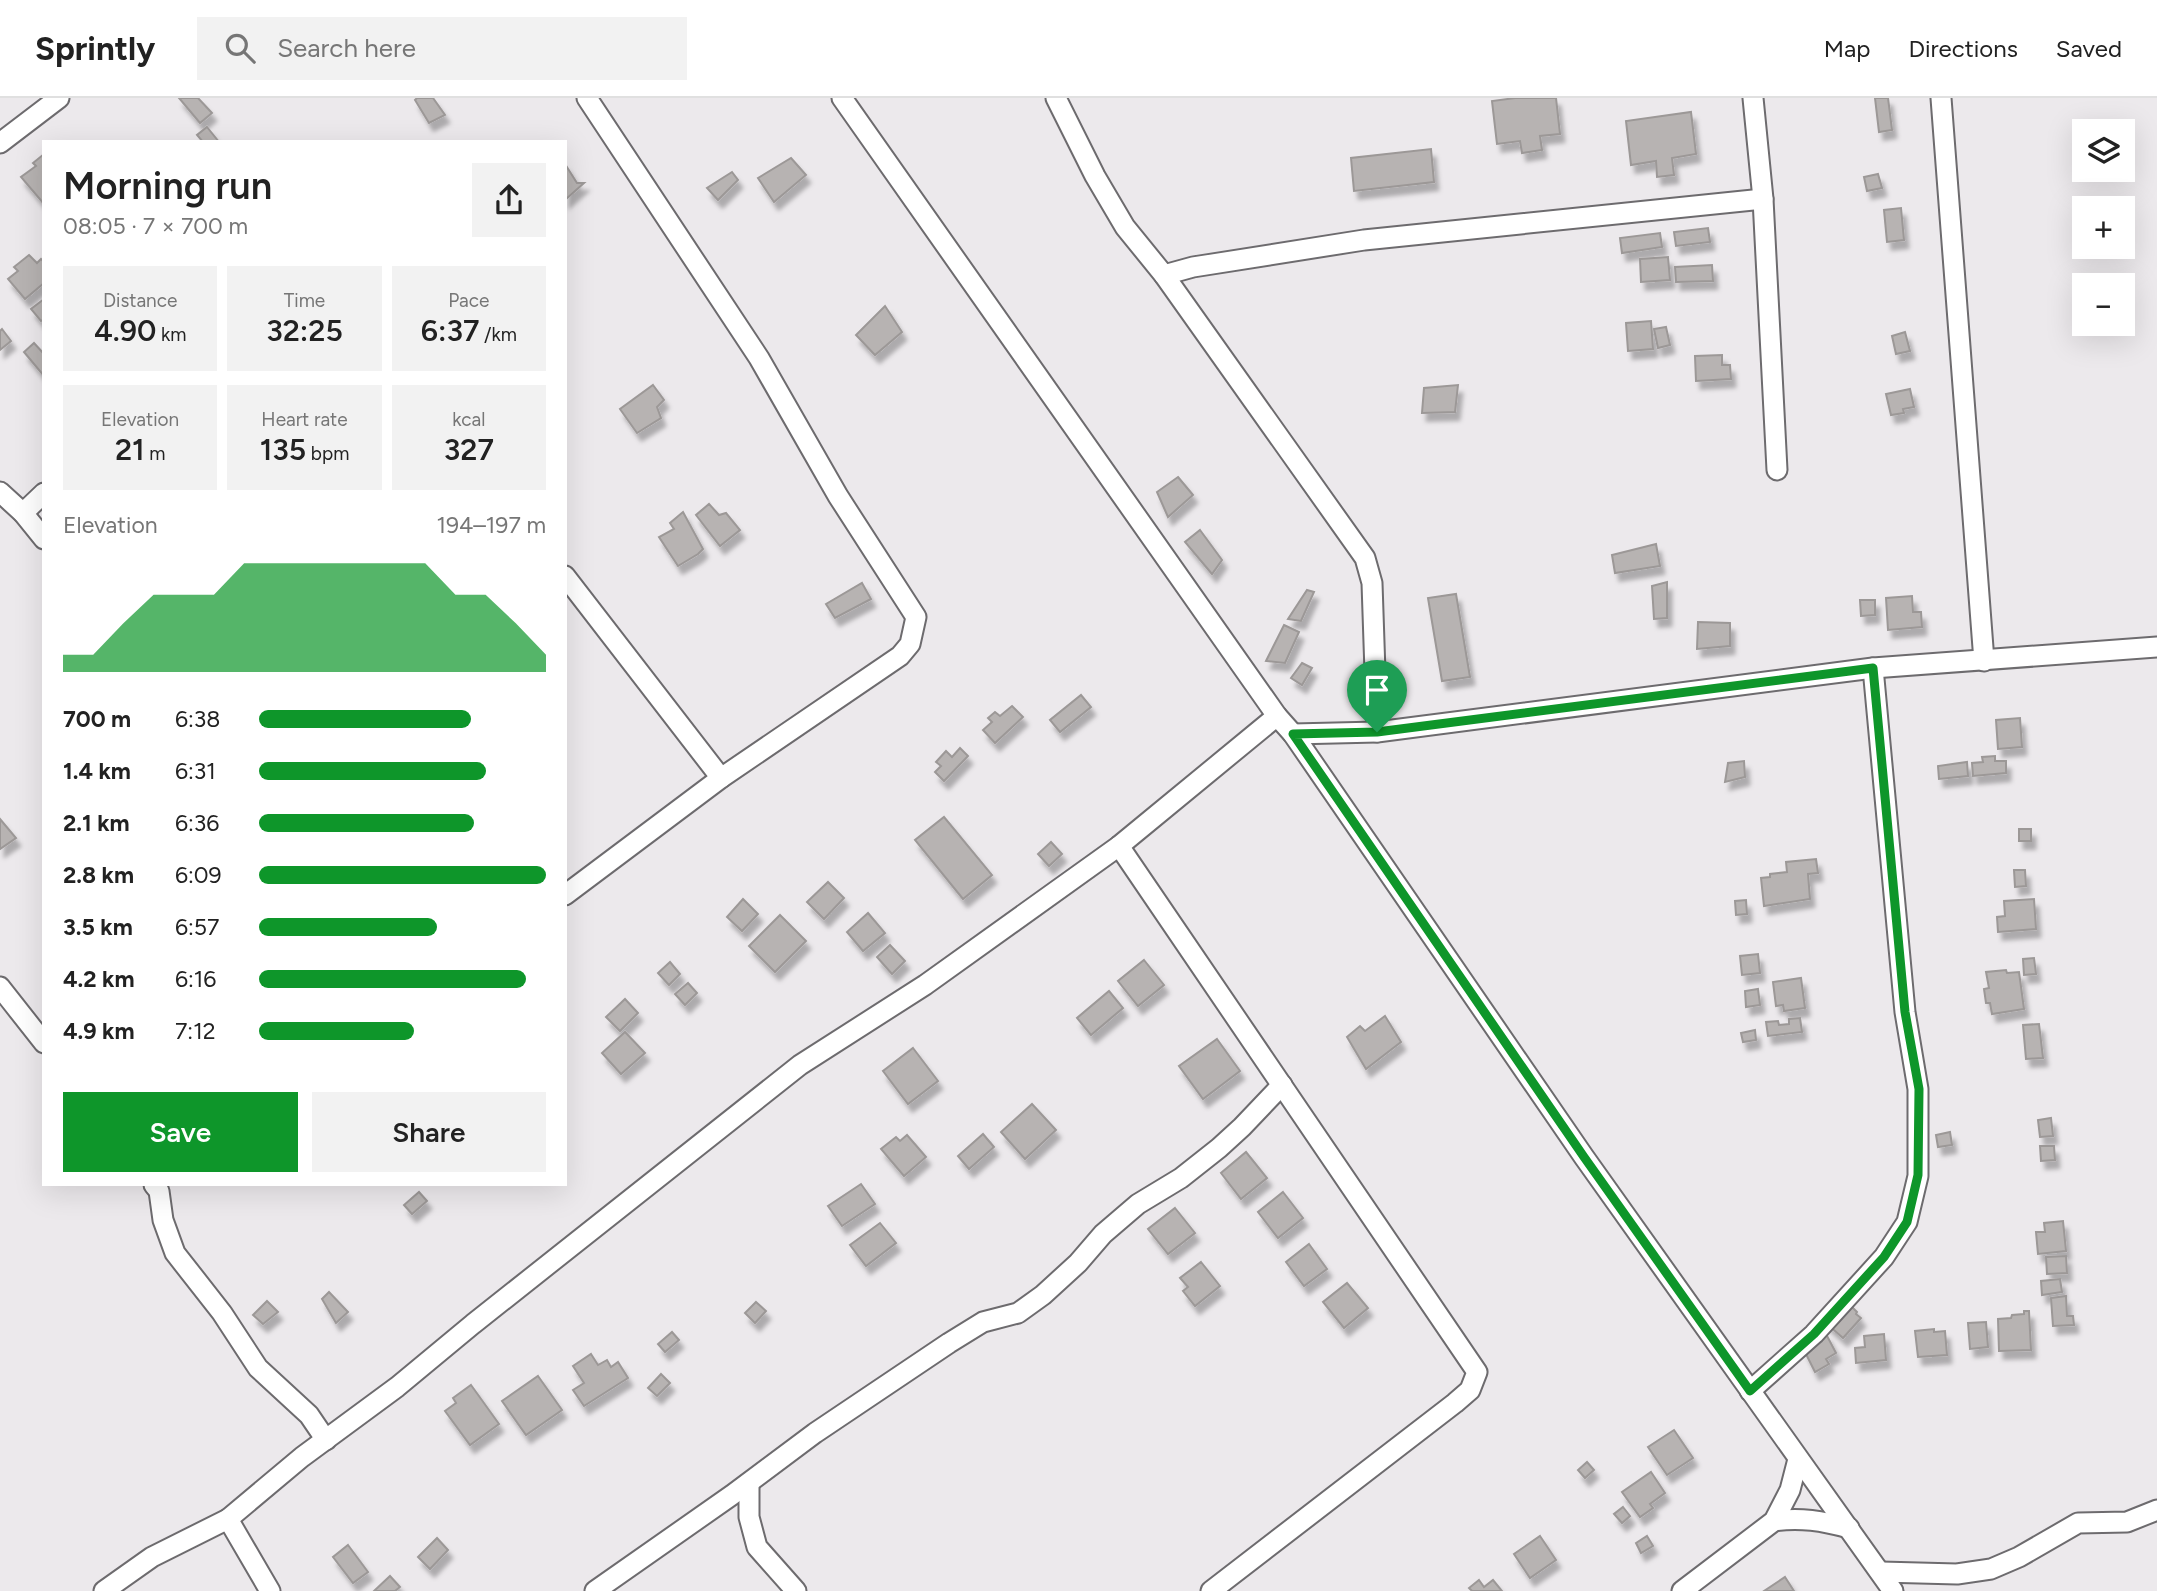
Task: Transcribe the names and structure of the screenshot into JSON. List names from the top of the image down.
{
  "page": {
    "header": "Sprintly",
    "search": "Search here",
    "nav": ["Map", "Directions", "Saved"],
    "map_buttons": ["+", "−"],
    "heading": ["Morning run", "08:05 · 7 × 700 m"],
    "stats": [
      ["Distance", "4.90 km"],
      ["Time", "32:25"],
      ["Pace", "6:37 /km"],
      ["Elevation", "21 m"],
      ["Heart rate", "135 bpm"],
      ["kcal", "327"]
    ],
    "chart": ["Elevation", "194–197 m"],
    "list": [
      {
        "name": "700 m",
        "note": "6:38"
      },
      {
        "name": "1.4 km",
        "note": "6:31"
      },
      {
        "name": "2.1 km",
        "note": "6:36"
      },
      {
        "name": "2.8 km",
        "note": "6:09"
      },
      {
        "name": "3.5 km",
        "note": "6:57"
      },
      {
        "name": "4.2 km",
        "note": "6:16"
      },
      {
        "name": "4.9 km",
        "note": "7:12"
      }
    ],
    "buttons": ["Save", "Share"]
  }
}
